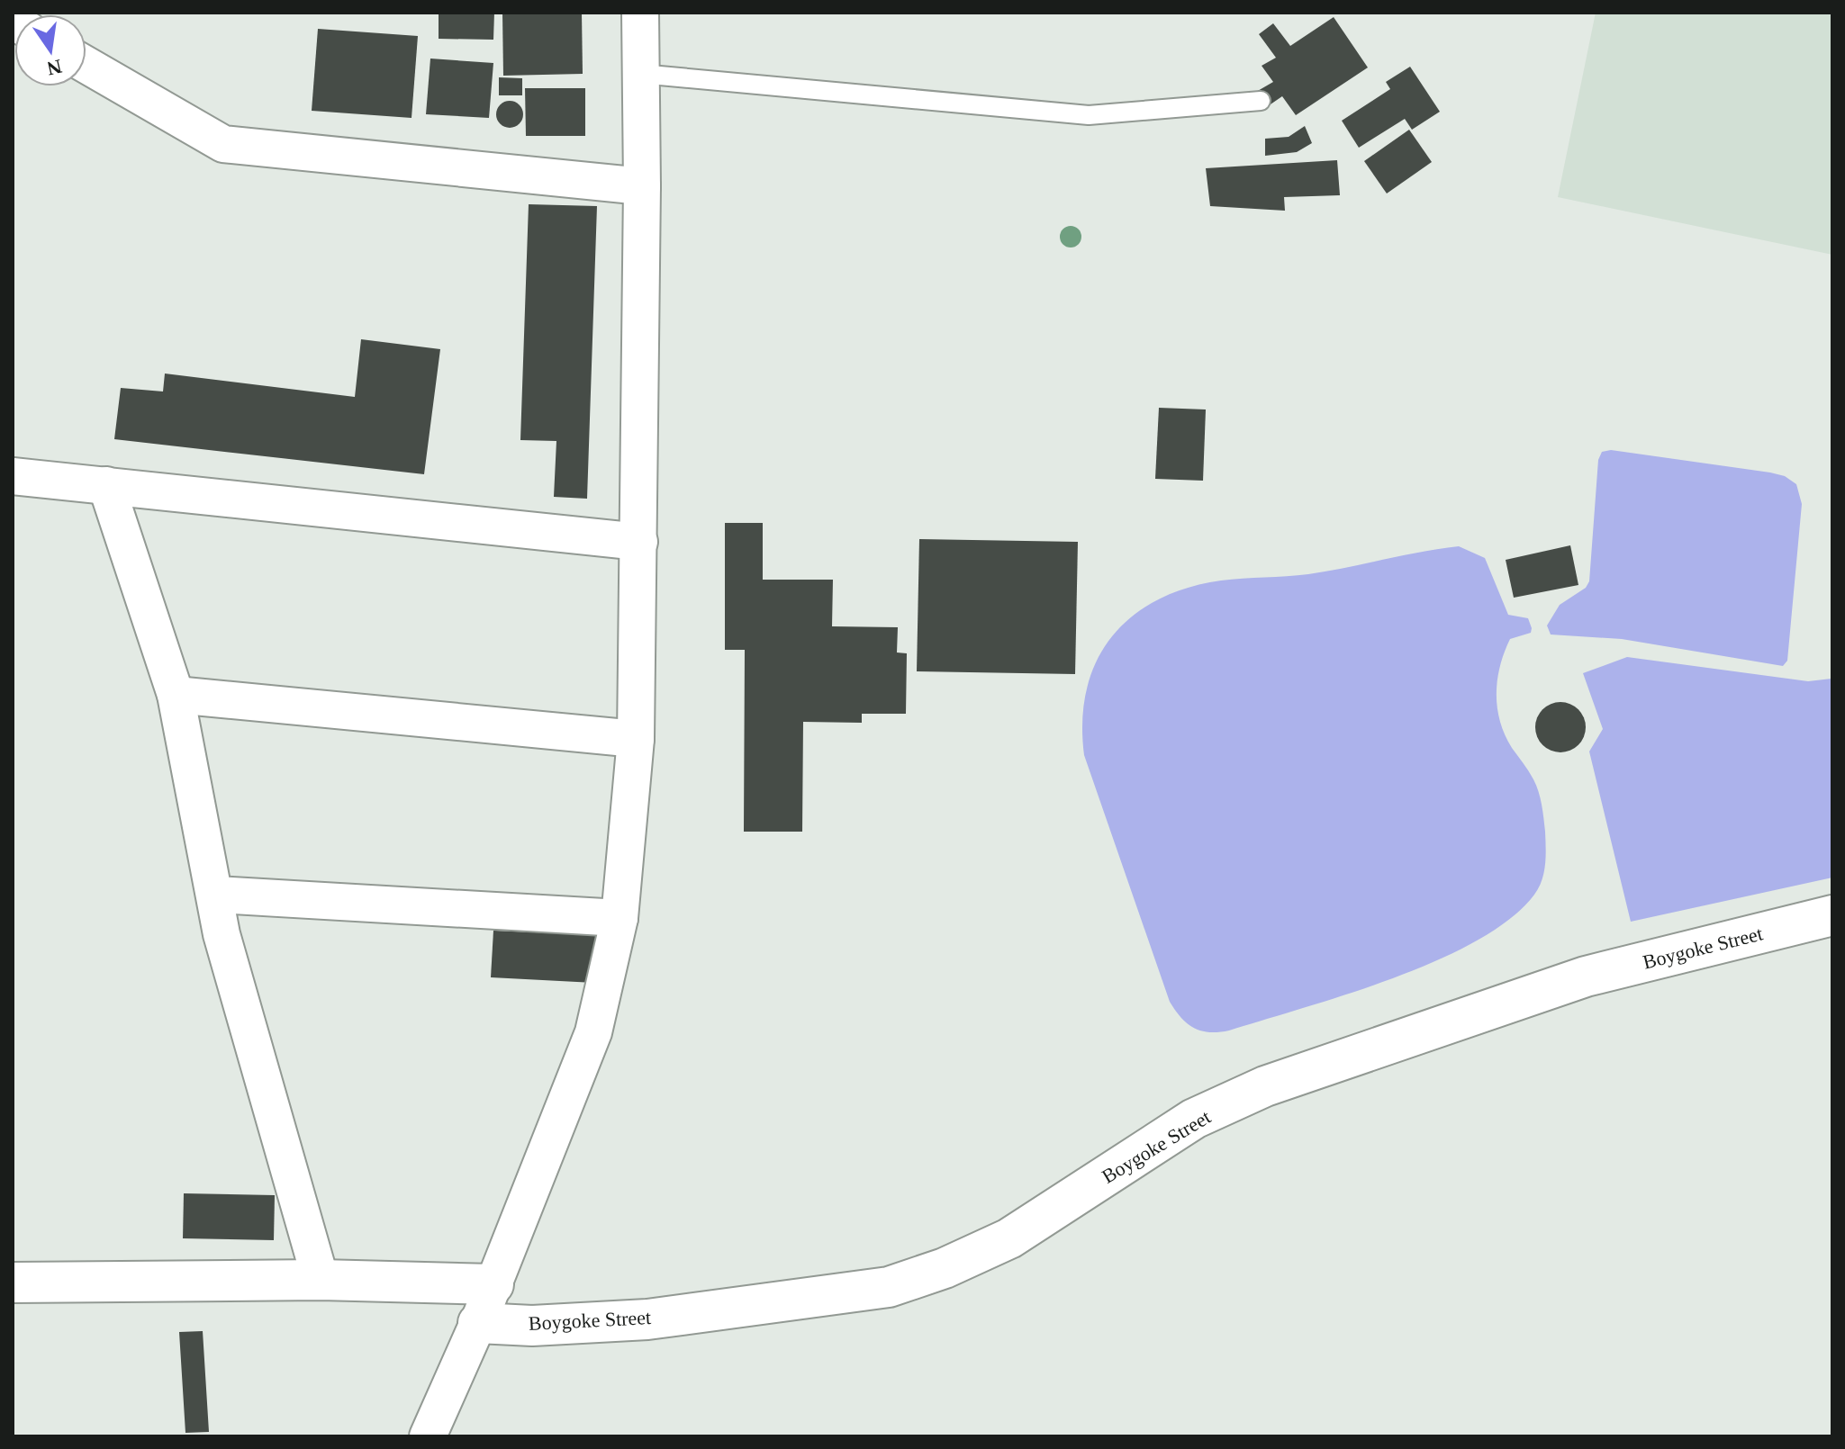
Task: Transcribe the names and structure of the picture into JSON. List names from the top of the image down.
{
  "streets": {
    "street": ["Boygoke Street"]
  },
  "north": "bottom"
}
